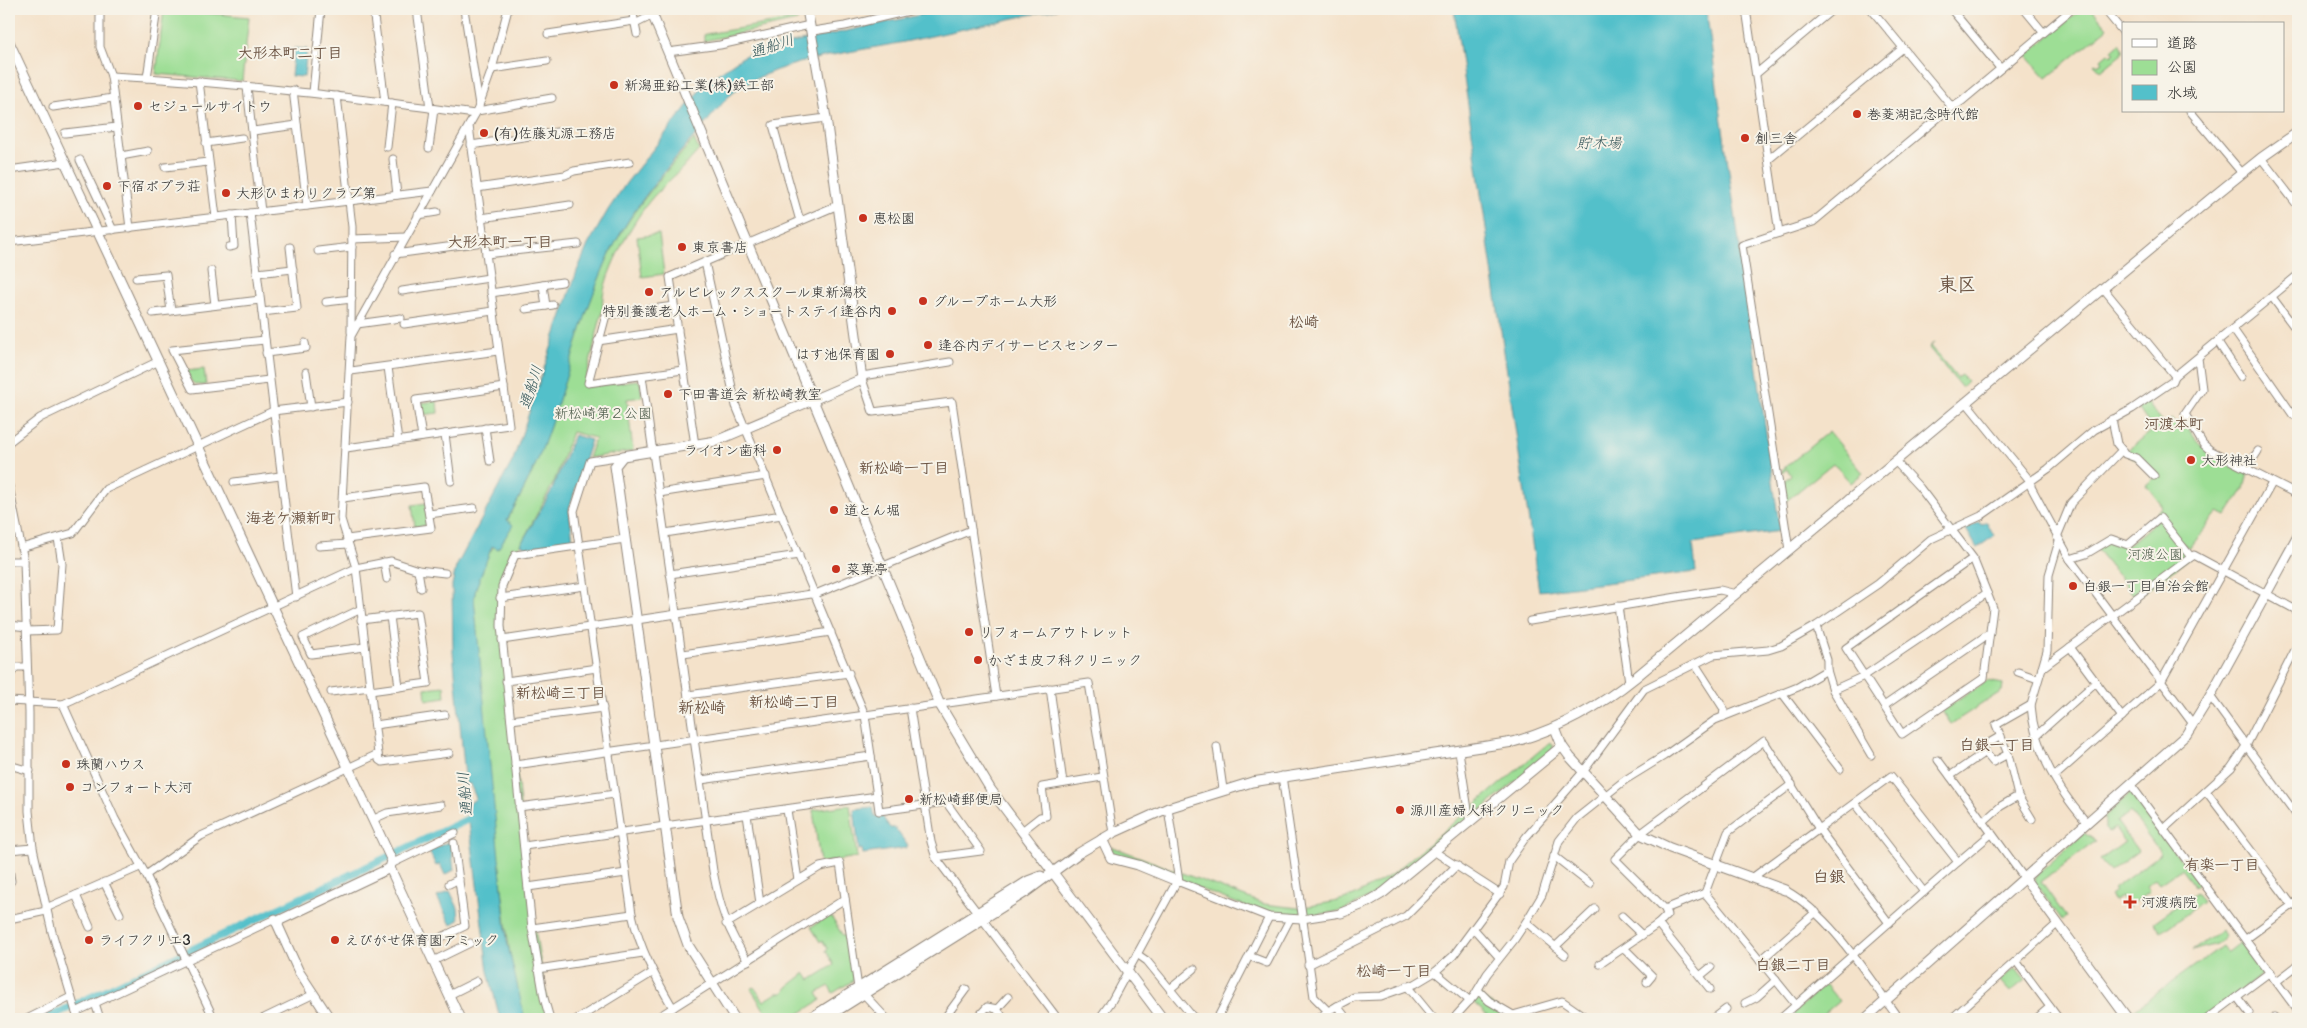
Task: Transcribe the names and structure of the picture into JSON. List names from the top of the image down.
{
  "districts": [
    "大形本町二丁目",
    "大形本町一丁目",
    "東区",
    "松崎",
    "河渡本町",
    "新松崎一丁目",
    "海老ケ瀬新町",
    "新松崎三丁目",
    "新松崎二丁目",
    "新松崎",
    "白銀一丁目",
    "有楽一丁目",
    "白銀",
    "白銀二丁目",
    "松崎一丁目"
  ],
  "water": ["通船川", "貯木場"],
  "parks": ["新松崎第２公園", "河渡公園"],
  "places": {
    "other": [
      "新潟亜鉛工業(株)鉄工部",
      "セジュールサイトウ",
      "巻菱湖記念時代館",
      "(有)佐藤丸源工務店",
      "創三舎",
      "下宿ポプラ荘",
      "大形ひまわりクラブ第",
      "恵松園",
      "東京書店",
      "アルビレックススクール東新潟校",
      "グループホーム大形",
      "特別養護老人ホーム・ショートステイ逢谷内",
      "逢谷内デイサービスセンター",
      "はす池保育園",
      "下田書道会 新松崎教室",
      "ライオン歯科",
      "大形神社",
      "道とん堀",
      "菜菓亭",
      "白銀一丁目自治会館",
      "リフォームアウトレット",
      "かざま皮フ科クリニック",
      "珠蘭ハウス",
      "コンフォート大河",
      "新松崎郵便局",
      "源川産婦人科クリニック",
      "ライフクリエ3",
      "えびがせ保育園アミック"
    ],
    "health": ["河渡病院"]
  },
  "legend": ["道路", "公園", "水域"]
}
